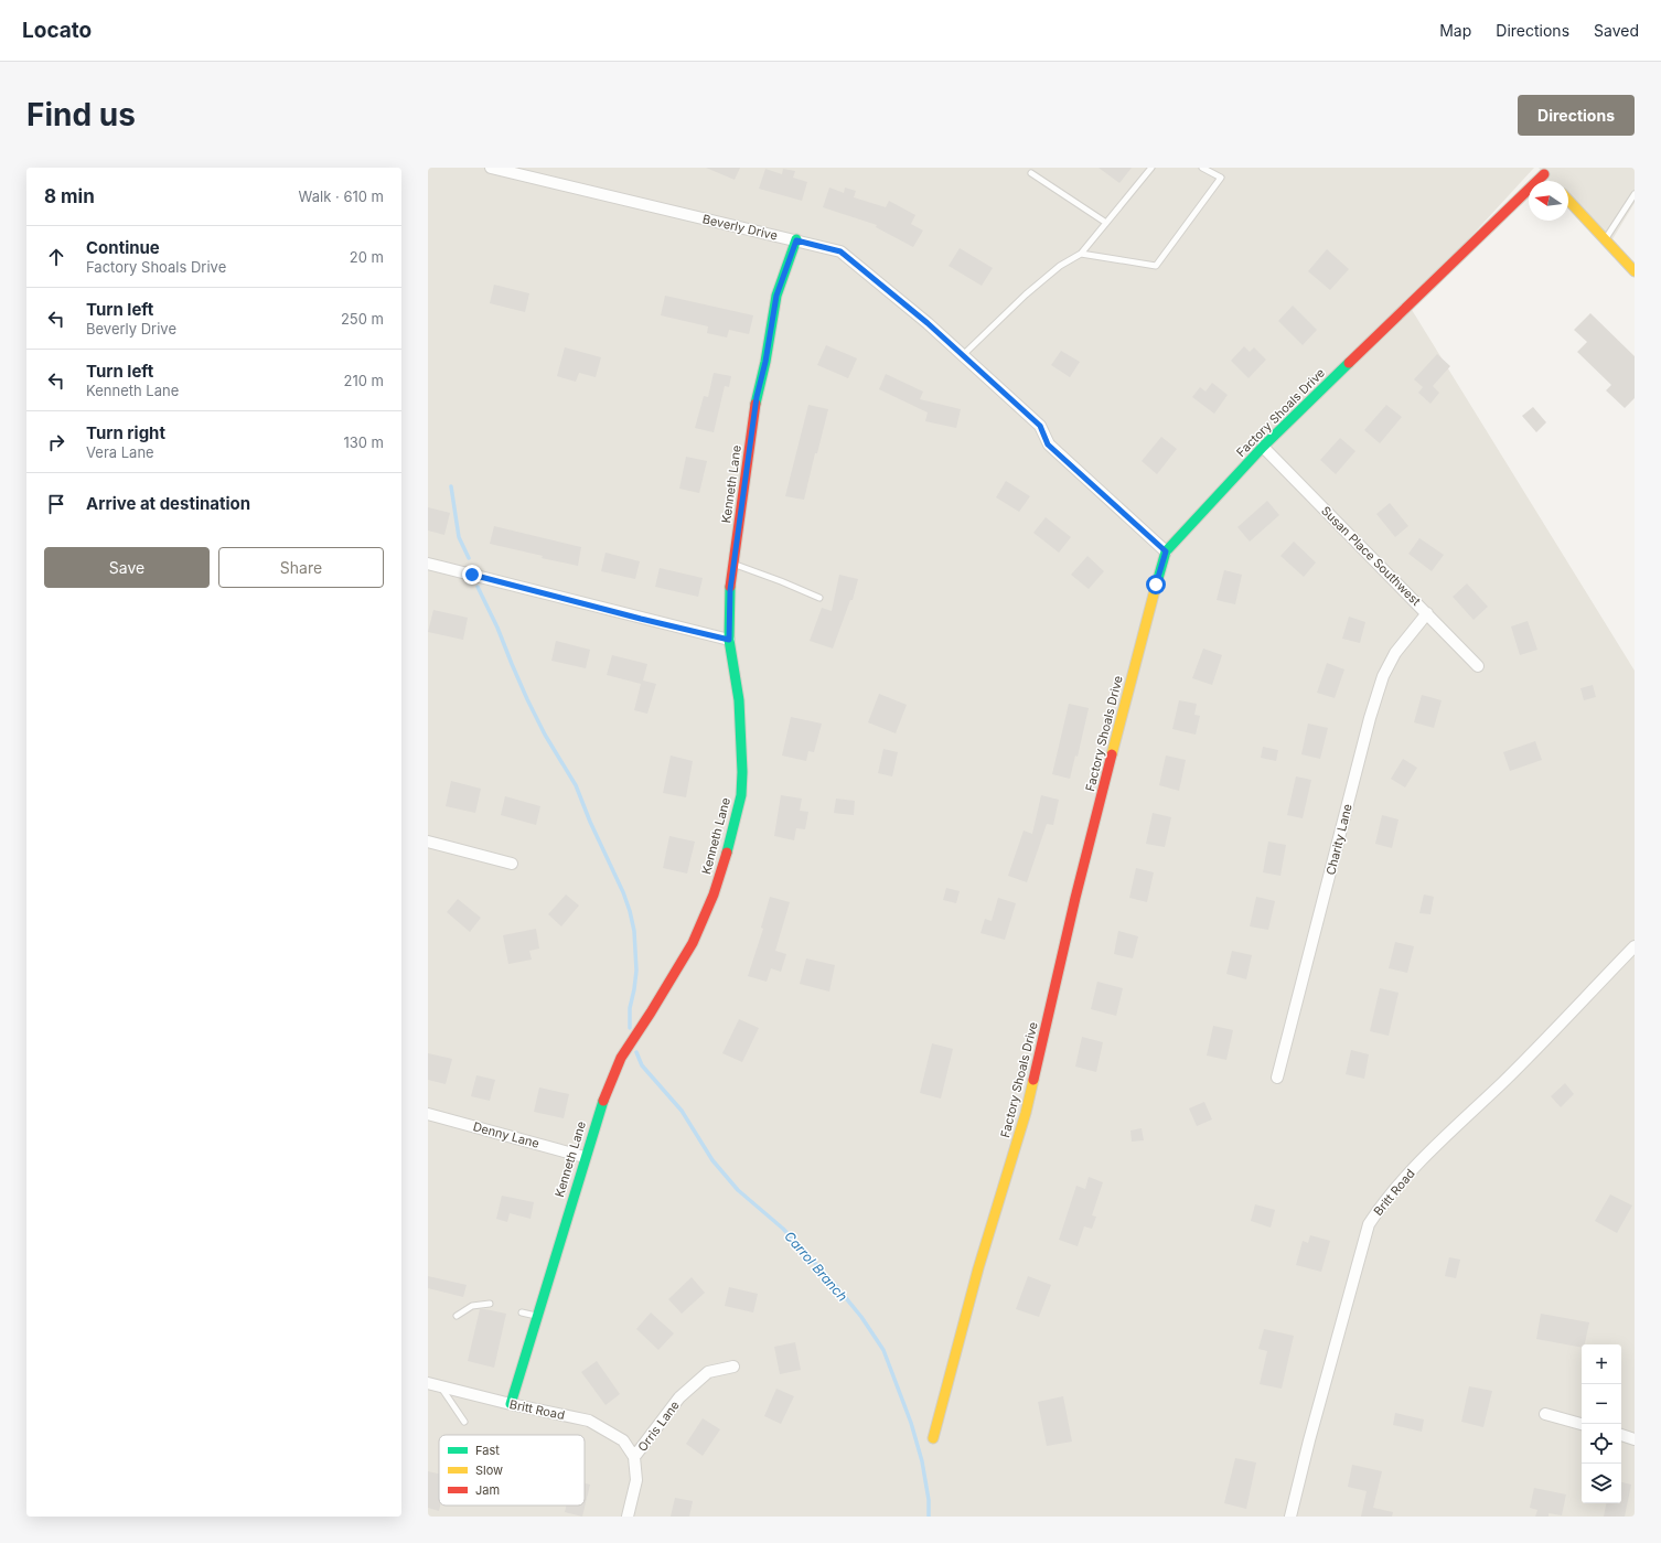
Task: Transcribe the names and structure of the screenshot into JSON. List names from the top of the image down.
{
  "streets": {
    "street": [
      "Beverly Drive",
      "Factory Shoals Drive",
      "Kenneth Lane",
      "Susan Place Southwest",
      "Charity Lane",
      "Denny Lane",
      "Britt Road",
      "Orris Lane"
    ]
  },
  "crossings": [
    ["Beverly Drive", "Factory Shoals Drive"],
    ["Beverly Drive", "Kenneth Lane"],
    ["Factory Shoals Drive", "Susan Place Southwest"],
    ["Kenneth Lane", "Denny Lane"],
    ["Kenneth Lane", "Britt Road"],
    ["Susan Place Southwest", "Charity Lane"],
    ["Britt Road", "Orris Lane"]
  ],
  "water": ["Carrol Branch"],
  "legend": ["Fast", "Slow", "Jam"],
  "north": "left",
  "page": {
    "header": "Locato",
    "nav": ["Map", "Directions", "Saved"],
    "buttons": [
      "Directions",
      ["Save", "Share"]
    ],
    "title": "Find us",
    "heading": ["8 min", "Walk · 610 m"],
    "list": [
      ["Continue", "Factory Shoals Drive", "20 m"],
      ["Turn left", "Beverly Drive", "250 m"],
      ["Turn left", "Kenneth Lane", "210 m"],
      ["Turn right", "Vera Lane", "130 m"],
      "Arrive at destination"
    ],
    "map_buttons": ["+", "−"]
  }
}
